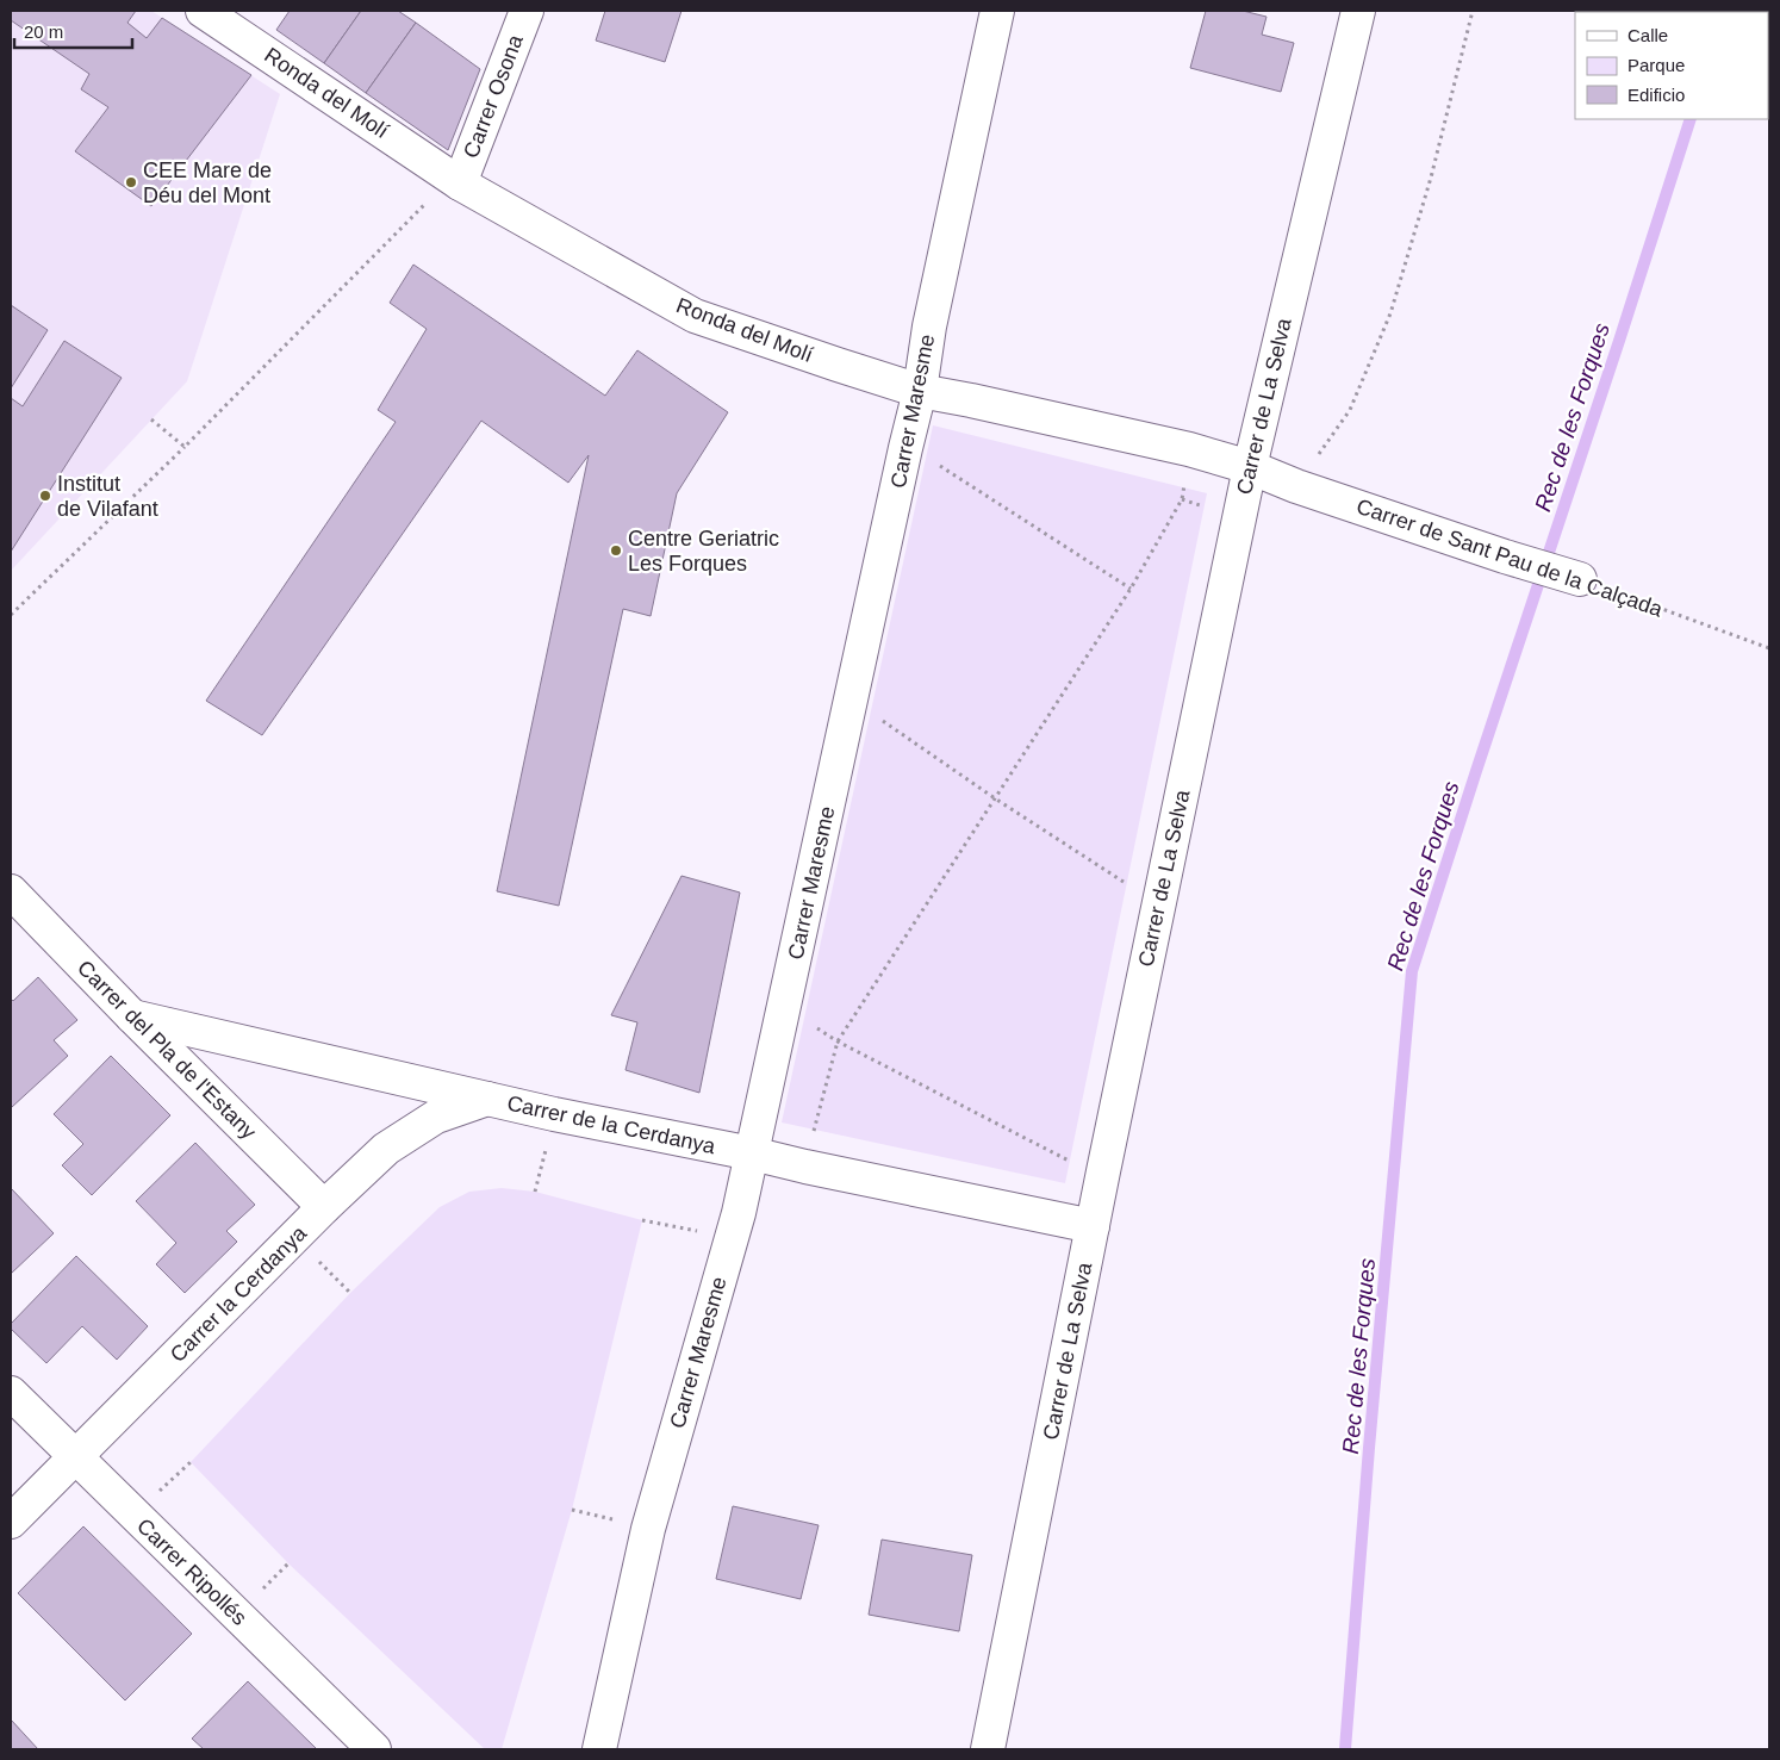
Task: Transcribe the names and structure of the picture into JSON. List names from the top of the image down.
{
  "streets": {
    "street": [
      "Ronda del Molí",
      "Carrer Osona",
      "Carrer de La Selva",
      "Carrer Maresme",
      "Carrer de Sant Pau de la Calçada",
      "Carrer del Pla de l'Estany",
      "Carrer de la Cerdanya",
      "Carrer la Cerdanya",
      "Carrer Ripollés"
    ]
  },
  "crossings": [
    ["Ronda del Molí", "Carrer Osona"],
    ["Ronda del Molí", "Carrer de La Selva"],
    ["Ronda del Molí", "Carrer Maresme"],
    ["Ronda del Molí", "Carrer de Sant Pau de la Calçada"],
    ["Carrer de La Selva", "Carrer de Sant Pau de la Calçada"],
    ["Carrer de La Selva", "Carrer de la Cerdanya"],
    ["Carrer Maresme", "Carrer de la Cerdanya"],
    ["Carrer del Pla de l'Estany", "Carrer de la Cerdanya"],
    ["Carrer del Pla de l'Estany", "Carrer la Cerdanya"],
    ["Carrer de la Cerdanya", "Carrer la Cerdanya"],
    ["Carrer la Cerdanya", "Carrer Ripollés"]
  ],
  "water": ["Rec de les Forques"],
  "places": ["CEE Mare de Déu del Mont", "Institut de Vilafant", "Centre Geriatric Les Forques"],
  "legend": ["Calle", "Parque", "Edificio"],
  "scale_bar": "20 m"
}
